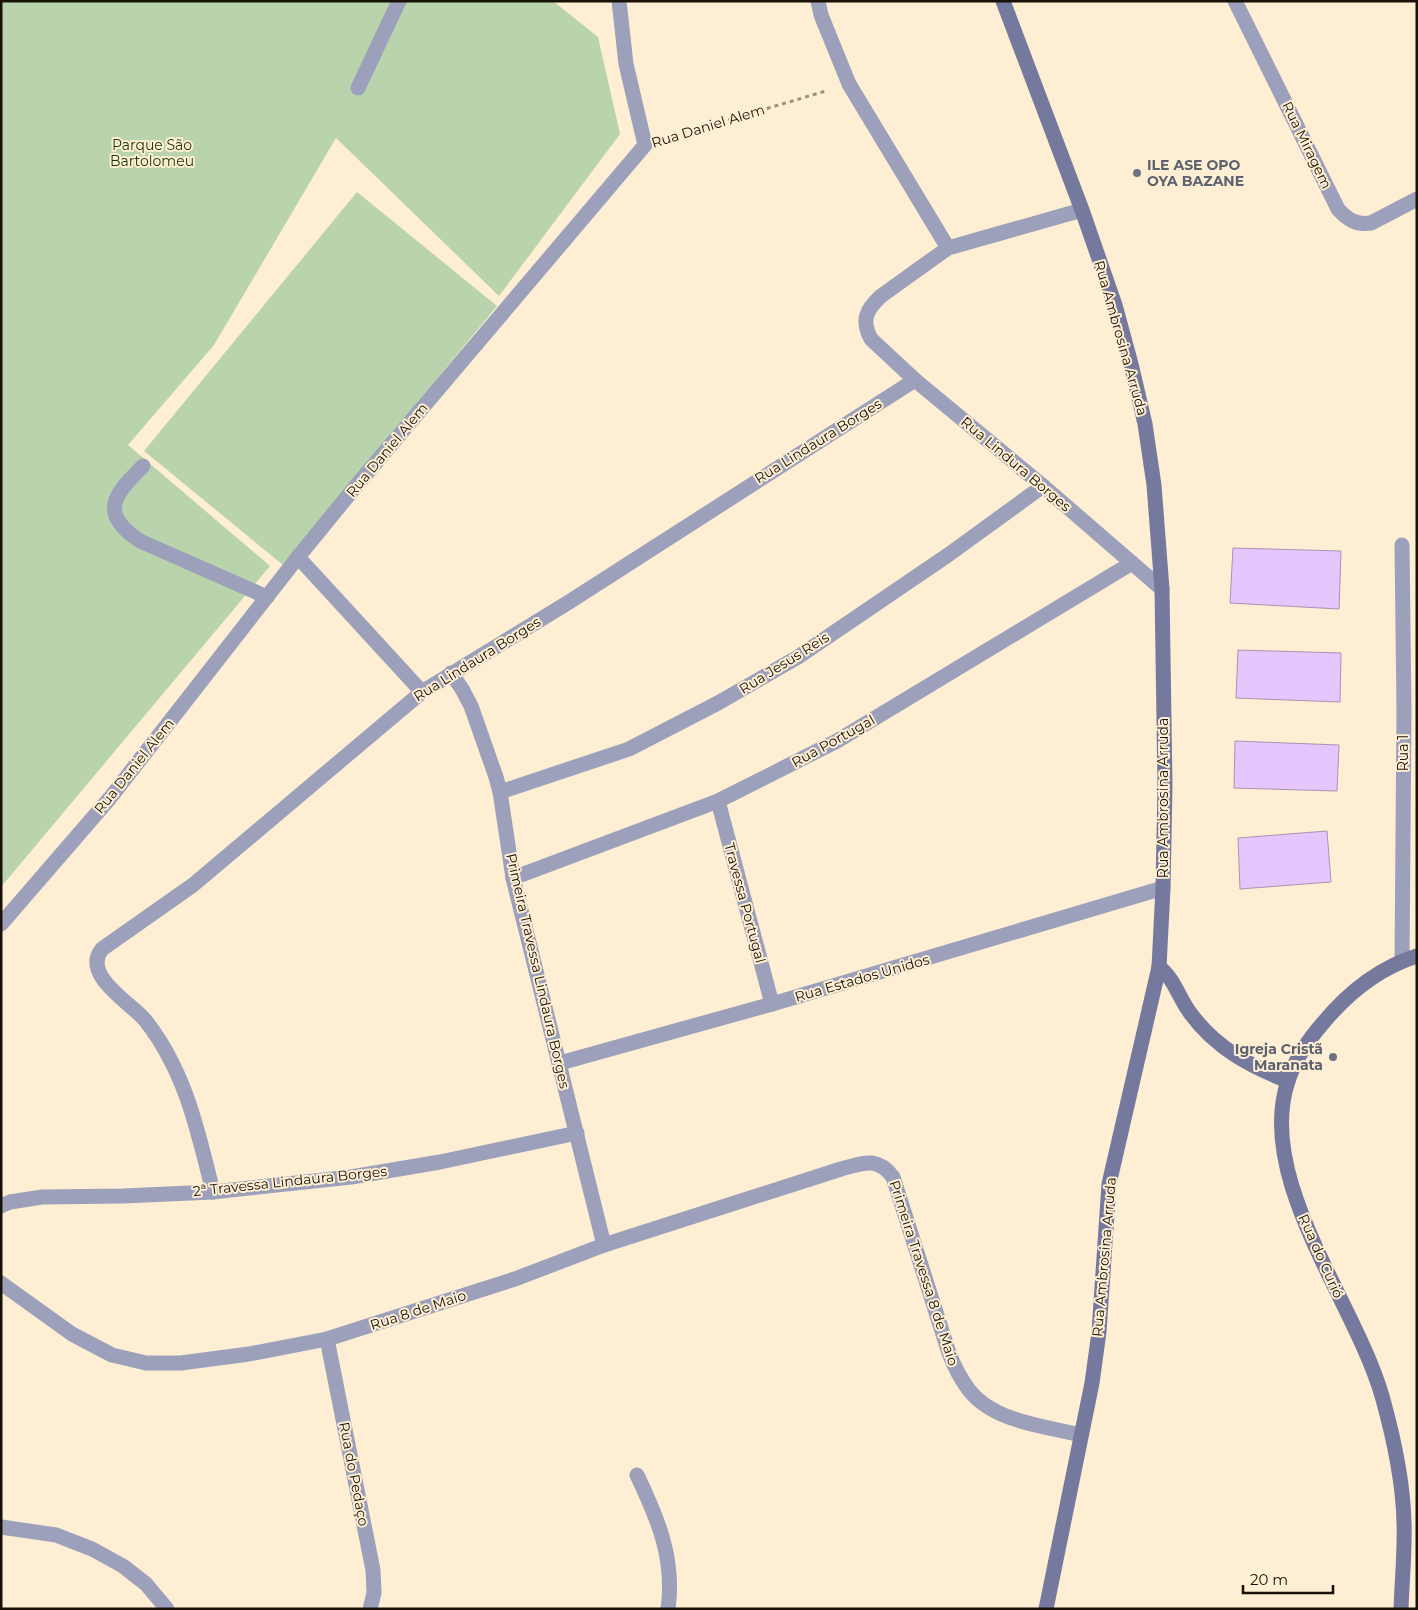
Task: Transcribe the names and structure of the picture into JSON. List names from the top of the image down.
{
  "streets": {
    "street": [
      "Rua Daniel Alem",
      "Rua Miragem",
      "Rua Ambrosina Arruda",
      "Rua Lindaura Borges",
      "Rua Lindura Borges",
      "Rua Jesus Reis",
      "Rua Portugal",
      "Rua 1",
      "Travessa Portugal",
      "Primeira Travessa Lindaura Borges",
      "Rua Estados Unidos",
      "2ª Travessa Lindaura Borges",
      "Rua do Curió",
      "Primeira Travessa 8 de Maio",
      "Rua 8 de Maio",
      "Rua do Pedaço"
    ]
  },
  "crossings": [
    ["Rua Ambrosina Arruda", "Rua Lindura Borges"],
    ["Rua Ambrosina Arruda", "Rua Estados Unidos"],
    ["Rua Ambrosina Arruda", "Primeira Travessa 8 de Maio"],
    ["Rua Lindaura Borges", "Rua Lindura Borges"],
    ["Rua Lindaura Borges", "Primeira Travessa Lindaura Borges"],
    ["Rua Lindaura Borges", "2ª Travessa Lindaura Borges"],
    ["Rua Lindura Borges", "Rua Jesus Reis"],
    ["Rua Lindura Borges", "Rua Portugal"],
    ["Rua Jesus Reis", "Primeira Travessa Lindaura Borges"],
    ["Rua Portugal", "Travessa Portugal"],
    ["Rua Portugal", "Primeira Travessa Lindaura Borges"],
    ["Rua 1", "Rua do Curió"],
    ["Travessa Portugal", "Rua Estados Unidos"],
    ["Primeira Travessa Lindaura Borges", "Rua Estados Unidos"],
    ["Primeira Travessa Lindaura Borges", "2ª Travessa Lindaura Borges"],
    ["Primeira Travessa Lindaura Borges", "Rua 8 de Maio"],
    ["Primeira Travessa 8 de Maio", "Rua 8 de Maio"],
    ["Rua 8 de Maio", "Rua do Pedaço"]
  ],
  "parks": ["Parque São Bartolomeu"],
  "places": ["ILE ASE OPO OYA BAZANE", "Igreja Cristã Maranata"],
  "scale_bar": "20 m"
}
